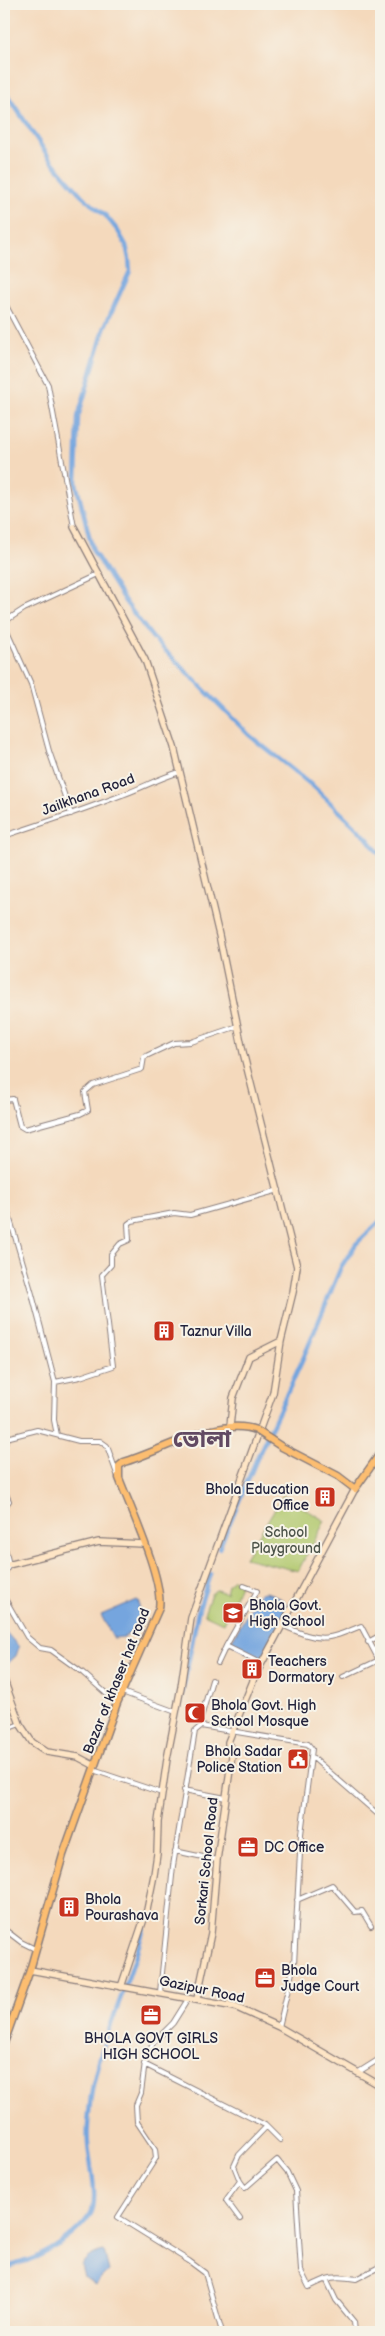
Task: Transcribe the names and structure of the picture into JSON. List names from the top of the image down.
{
  "streets": {
    "main road": ["Bazar of khaser hat road"],
    "street": ["Jailkhana Road", "Sorkari School Road", "Gazipur Road"]
  },
  "crossings": [
    ["Bazar of khaser hat road", "Gazipur Road"],
    ["Sorkari School Road", "Gazipur Road"]
  ],
  "districts": ["ভোলা"],
  "parks": ["School Playground"],
  "places": {
    "building": [
      "Taznur Villa",
      "Bhola Education Office",
      "Teachers Dormatory",
      "Bhola Pourashava"
    ],
    "school or university": ["Bhola Govt. High School"],
    "mosque": ["Bhola Govt. High School Mosque"],
    "public building": ["Bhola Sadar Police Station"],
    "office": ["DC Office", "Bhola Judge Court", "BHOLA GOVT GIRLS HIGH SCHOOL"]
  }
}
